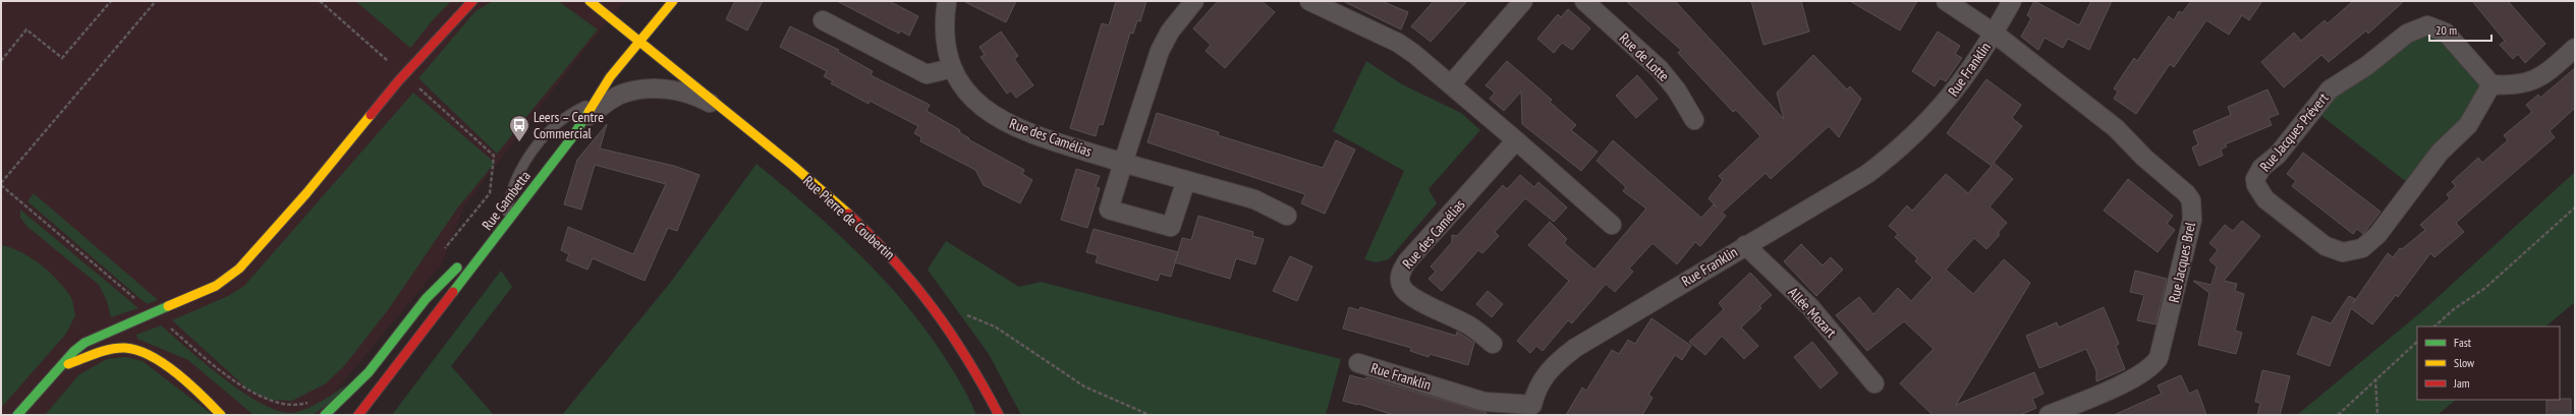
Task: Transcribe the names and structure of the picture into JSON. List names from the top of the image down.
{
  "streets": {
    "street": [
      "Rue de Lotte",
      "Rue Franklin",
      "Rue Jacques Prévert",
      "Rue des Camélias",
      "Rue Gambetta",
      "Rue Pierre de Coubertin",
      "Rue Jacques Brel",
      "Allée Mozart"
    ]
  },
  "crossings": [
    ["Rue Franklin", "Rue Jacques Brel"],
    ["Rue Franklin", "Allée Mozart"],
    ["Rue Gambetta", "Rue Pierre de Coubertin"]
  ],
  "places": {
    "bus stop": ["Leers – Centre Commercial"]
  },
  "legend": ["Fast", "Slow", "Jam"],
  "scale_bar": "20 m"
}
